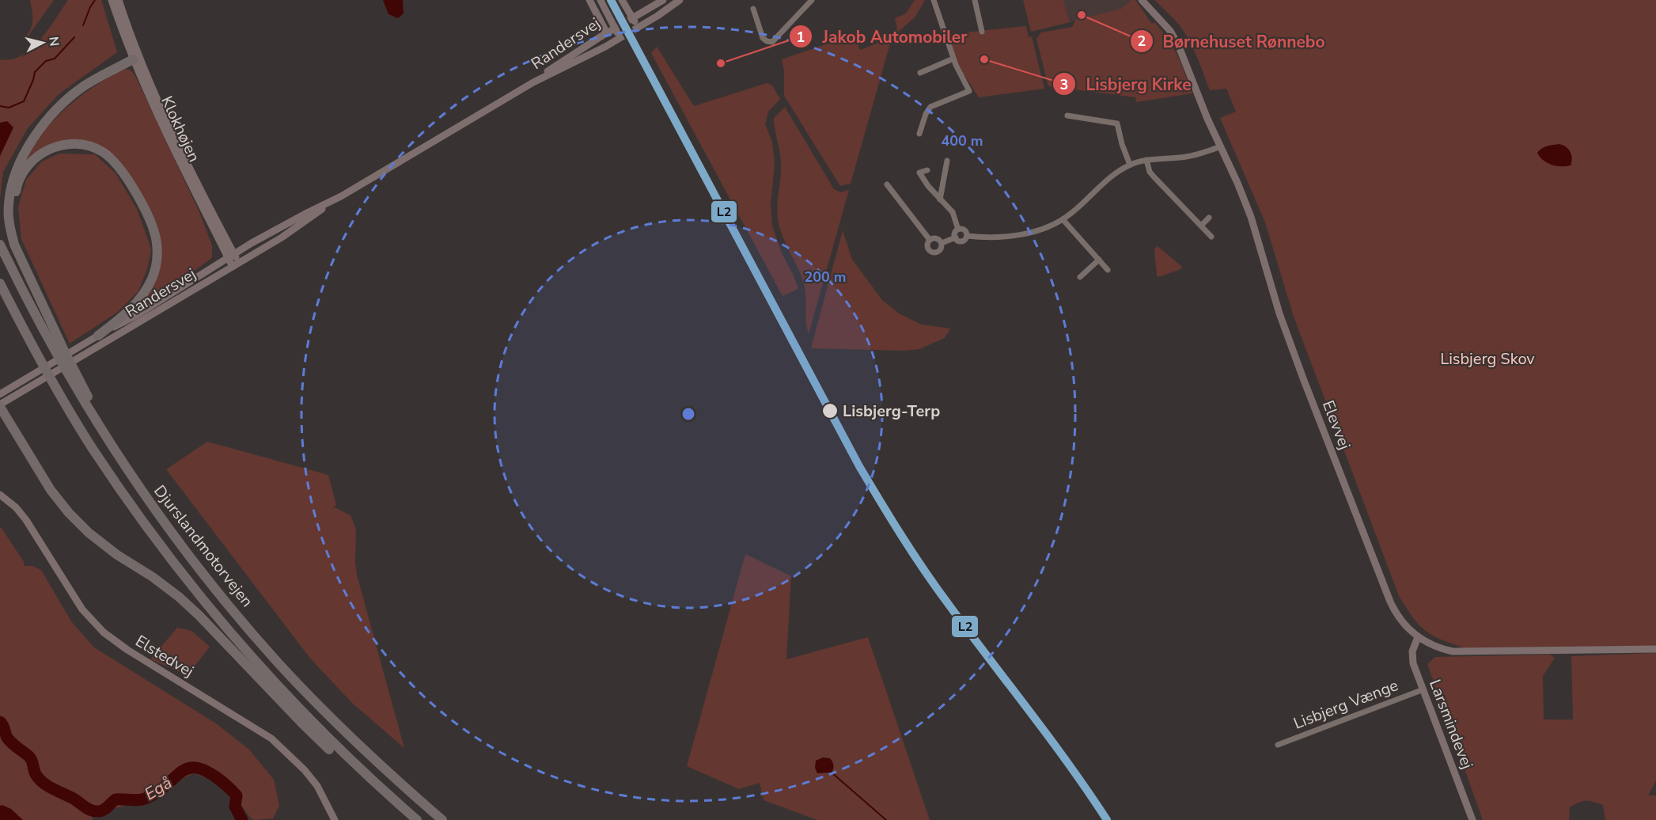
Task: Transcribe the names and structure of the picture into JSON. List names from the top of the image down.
{
  "streets": {
    "highway": ["Djurslandmotorvejen"],
    "street": [
      "Randersvej",
      "Klokhøjen",
      "Elevvej",
      "Elstedvej",
      "Lisbjerg Vænge",
      "Larsmindevej"
    ]
  },
  "crossings": [
    ["Randersvej", "Klokhøjen"],
    ["Elevvej", "Larsmindevej"],
    ["Lisbjerg Vænge", "Larsmindevej"]
  ],
  "water": ["Egå"],
  "parks": ["Lisbjerg Skov"],
  "places": [
    "Børnehuset Rønnebo",
    "Lisbjerg Kirke",
    "Jakob Automobiler",
    "Lisbjerg-Terp"
  ],
  "lines": ["transit line L2"],
  "north": "right",
  "rings": ["400 m", "200 m"]
}
